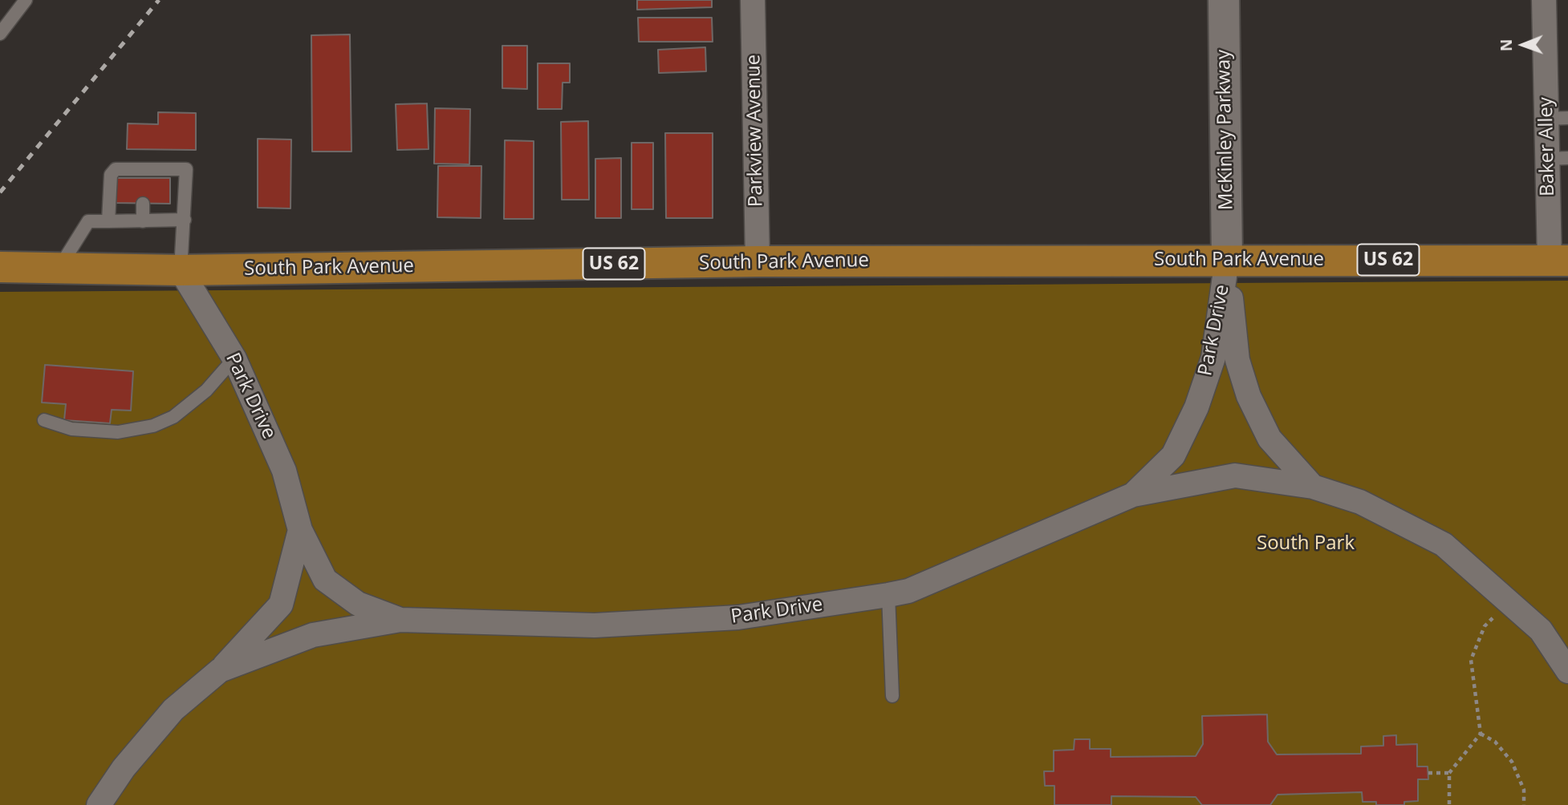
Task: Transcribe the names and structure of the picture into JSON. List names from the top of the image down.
{
  "streets": {
    "main road": ["South Park Avenue", "US 62"],
    "street": [
      "McKinley Parkway",
      "Parkview Avenue",
      "Baker Alley",
      "Park Drive"
    ]
  },
  "crossings": [
    ["McKinley Parkway", "South Park Avenue"],
    ["McKinley Parkway", "Park Drive"],
    ["Parkview Avenue", "South Park Avenue"],
    ["Baker Alley", "South Park Avenue"],
    ["South Park Avenue", "Park Drive"]
  ],
  "parks": ["South Park"],
  "north": "left"
}
